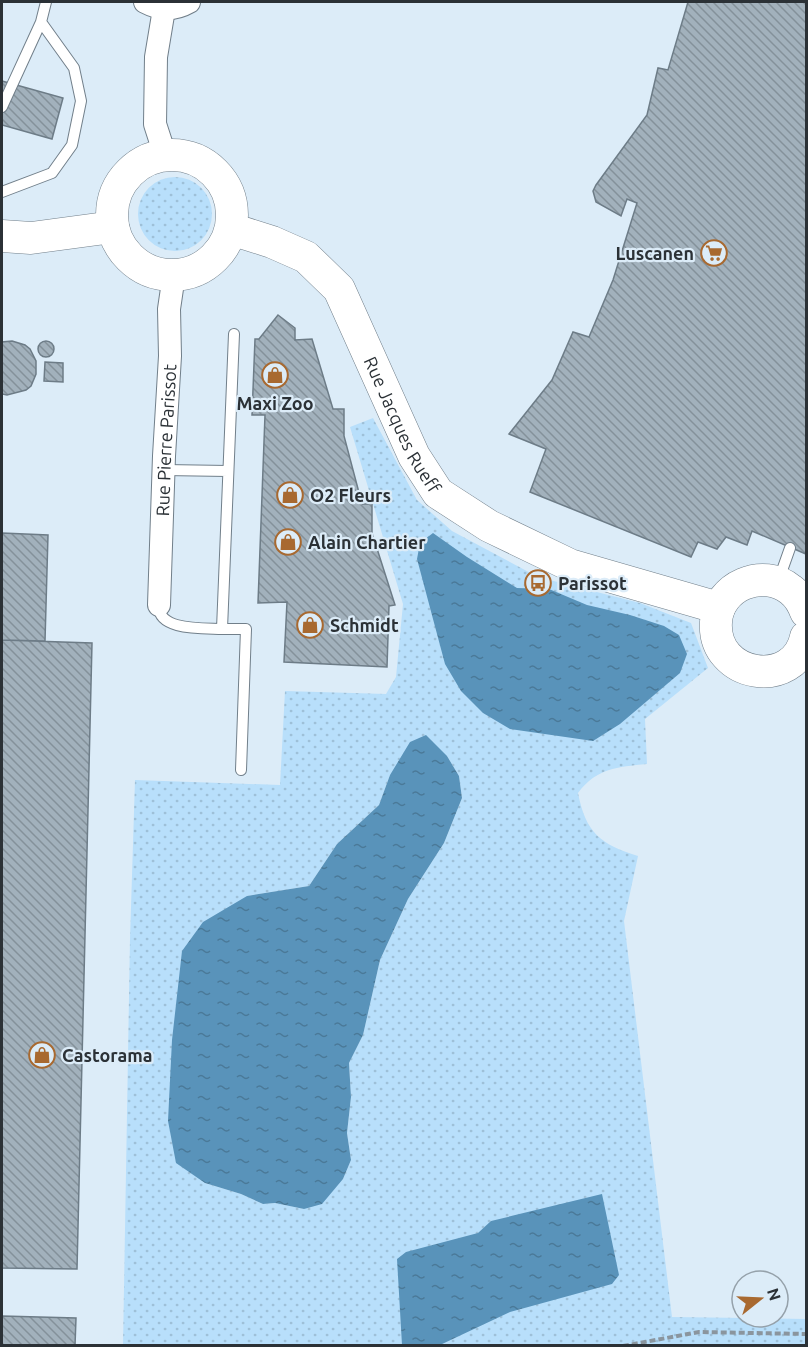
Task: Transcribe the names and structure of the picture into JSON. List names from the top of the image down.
{
  "streets": {
    "street": ["Rue Jacques Rueff", "Rue Pierre Parissot"]
  },
  "crossings": [
    ["Rue Jacques Rueff", "Rue Pierre Parissot"]
  ],
  "places": {
    "supermarket": ["Luscanen"],
    "shop": [
      "Maxi Zoo",
      "O2 Fleurs",
      "Alain Chartier",
      "Schmidt",
      "Castorama"
    ],
    "bus stop": ["Parissot"]
  },
  "north": "right"
}
